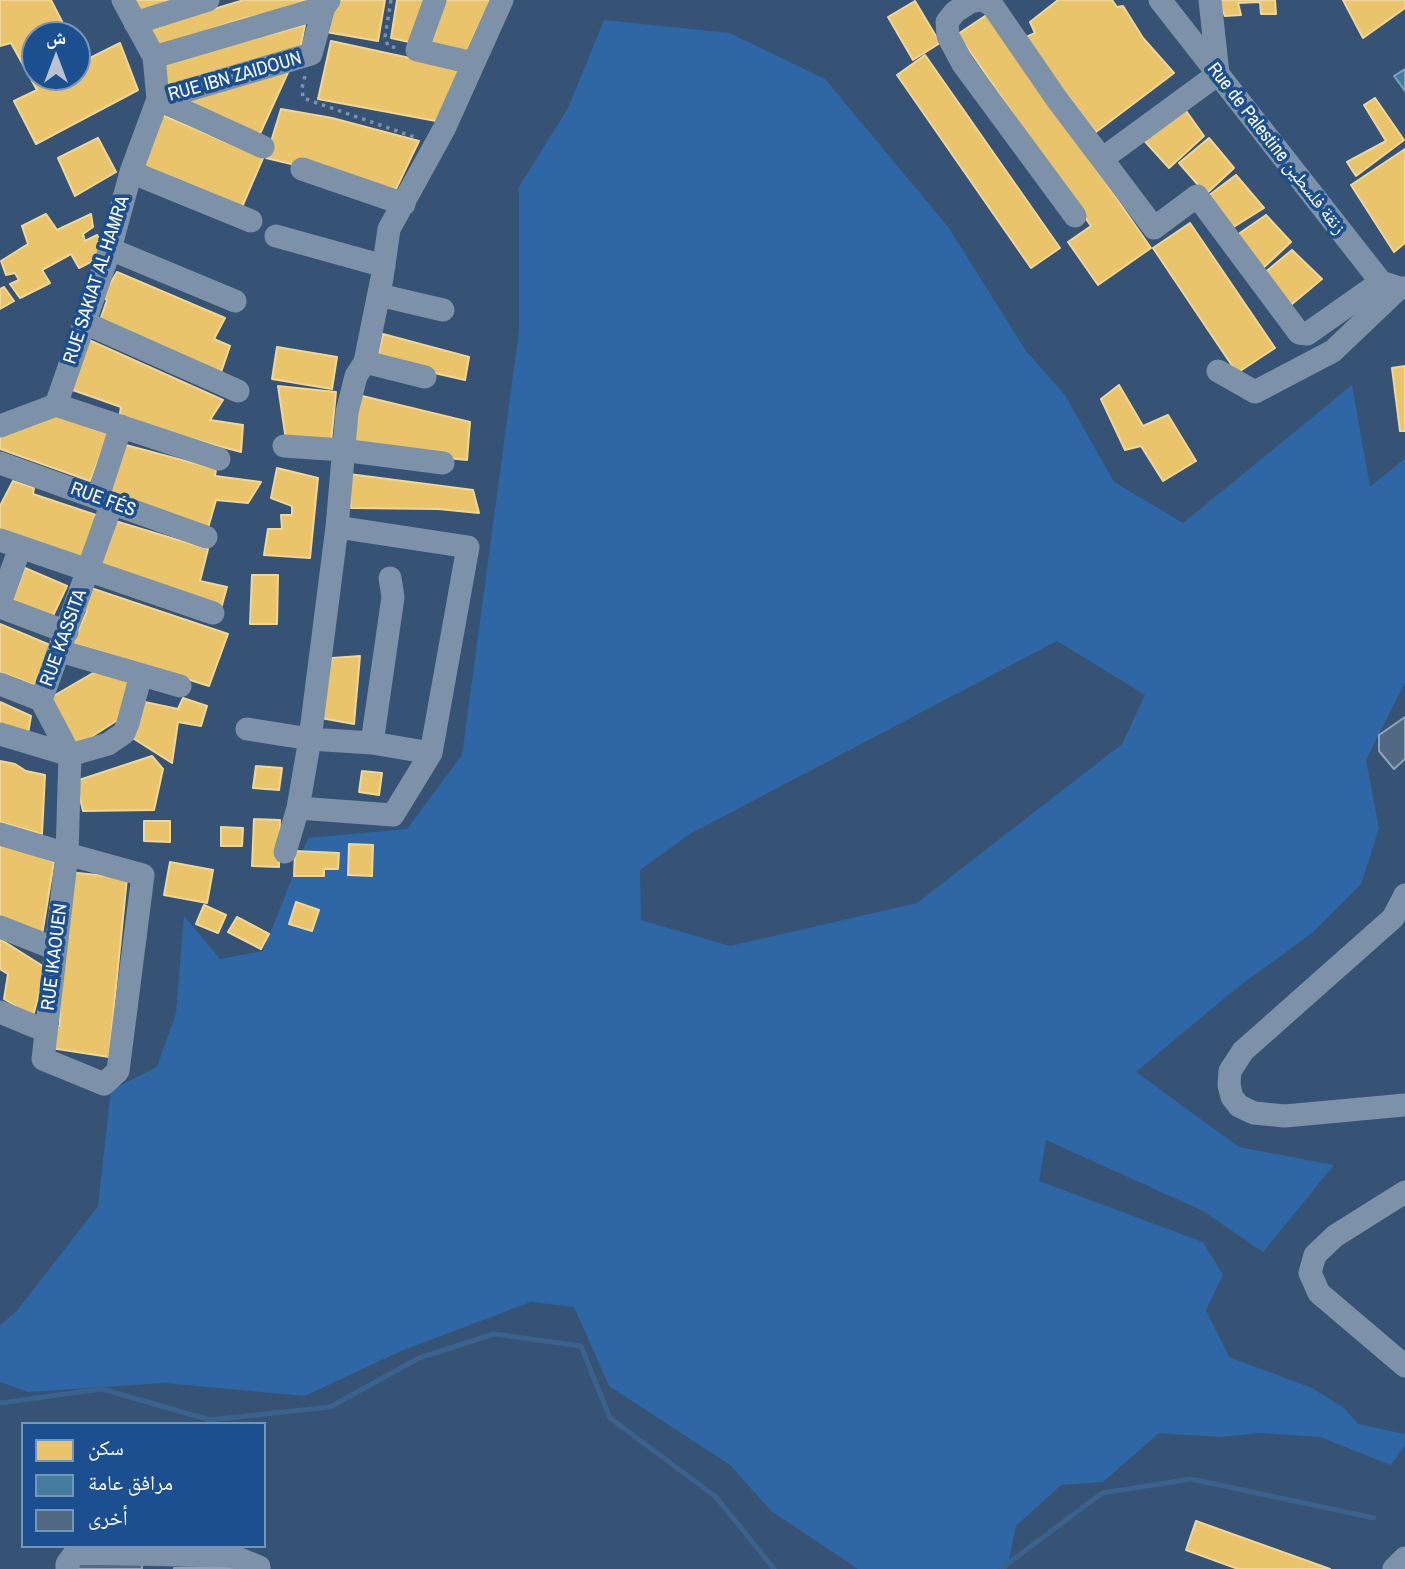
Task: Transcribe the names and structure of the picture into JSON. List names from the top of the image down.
{
  "streets": {
    "street": [
      "RUE IBN ZAIDOUN",
      "Rue de Palestine زنقة فلسطين",
      "RUE SAKIAT AL HAMRA",
      "RUE FÉS",
      "RUE KASSITA",
      "RUE IKAOUEN"
    ]
  },
  "crossings": [
    ["RUE IBN ZAIDOUN", "RUE SAKIAT AL HAMRA"],
    ["RUE FÉS", "RUE KASSITA"],
    ["RUE KASSITA", "RUE IKAOUEN"]
  ],
  "legend": ["سكن", "مرافق عامة", "أخرى"],
  "north": "top"
}
